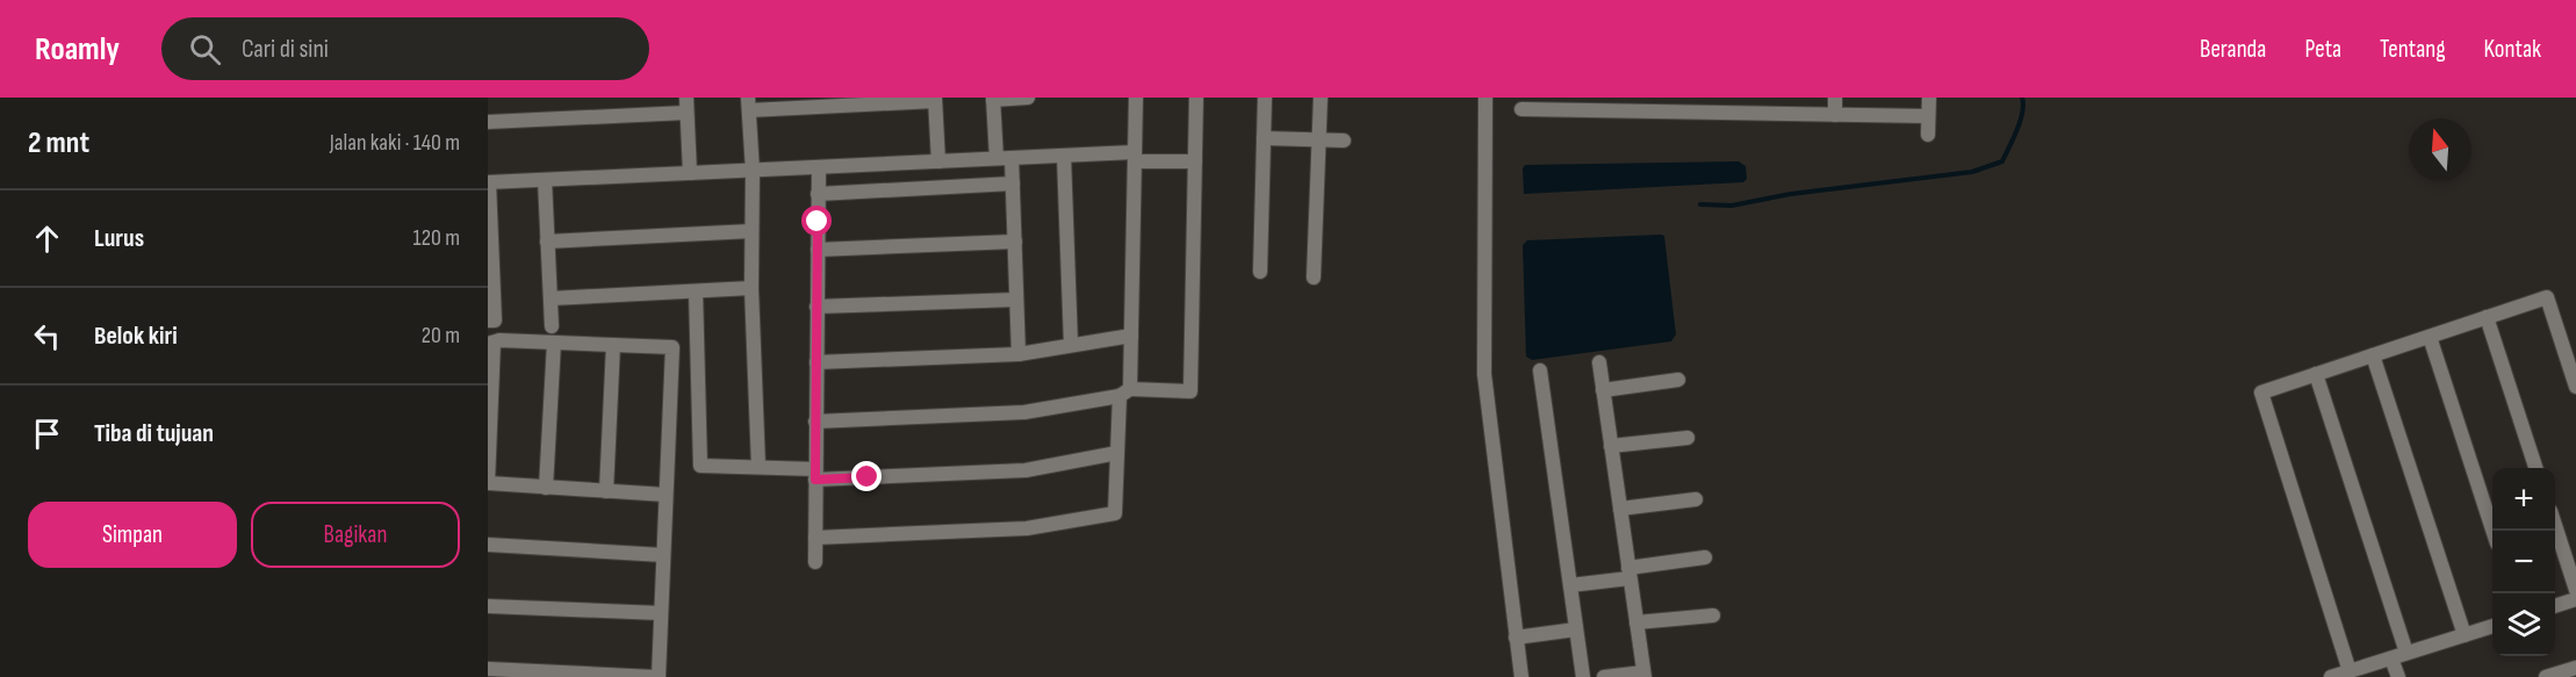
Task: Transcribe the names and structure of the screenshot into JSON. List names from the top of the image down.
{
  "north": "top",
  "page": {
    "header": "Roamly",
    "search": "Cari di sini",
    "nav": [
      "Beranda",
      "Peta",
      "Tentang",
      "Kontak"
    ],
    "heading": ["2 mnt", "Jalan kaki · 140 m"],
    "list": [
      ["Lurus", "120 m"],
      ["Belok kiri", "20 m"],
      "Tiba di tujuan"
    ],
    "map_buttons": ["+", "−"],
    "buttons": ["Simpan", "Bagikan"]
  }
}
